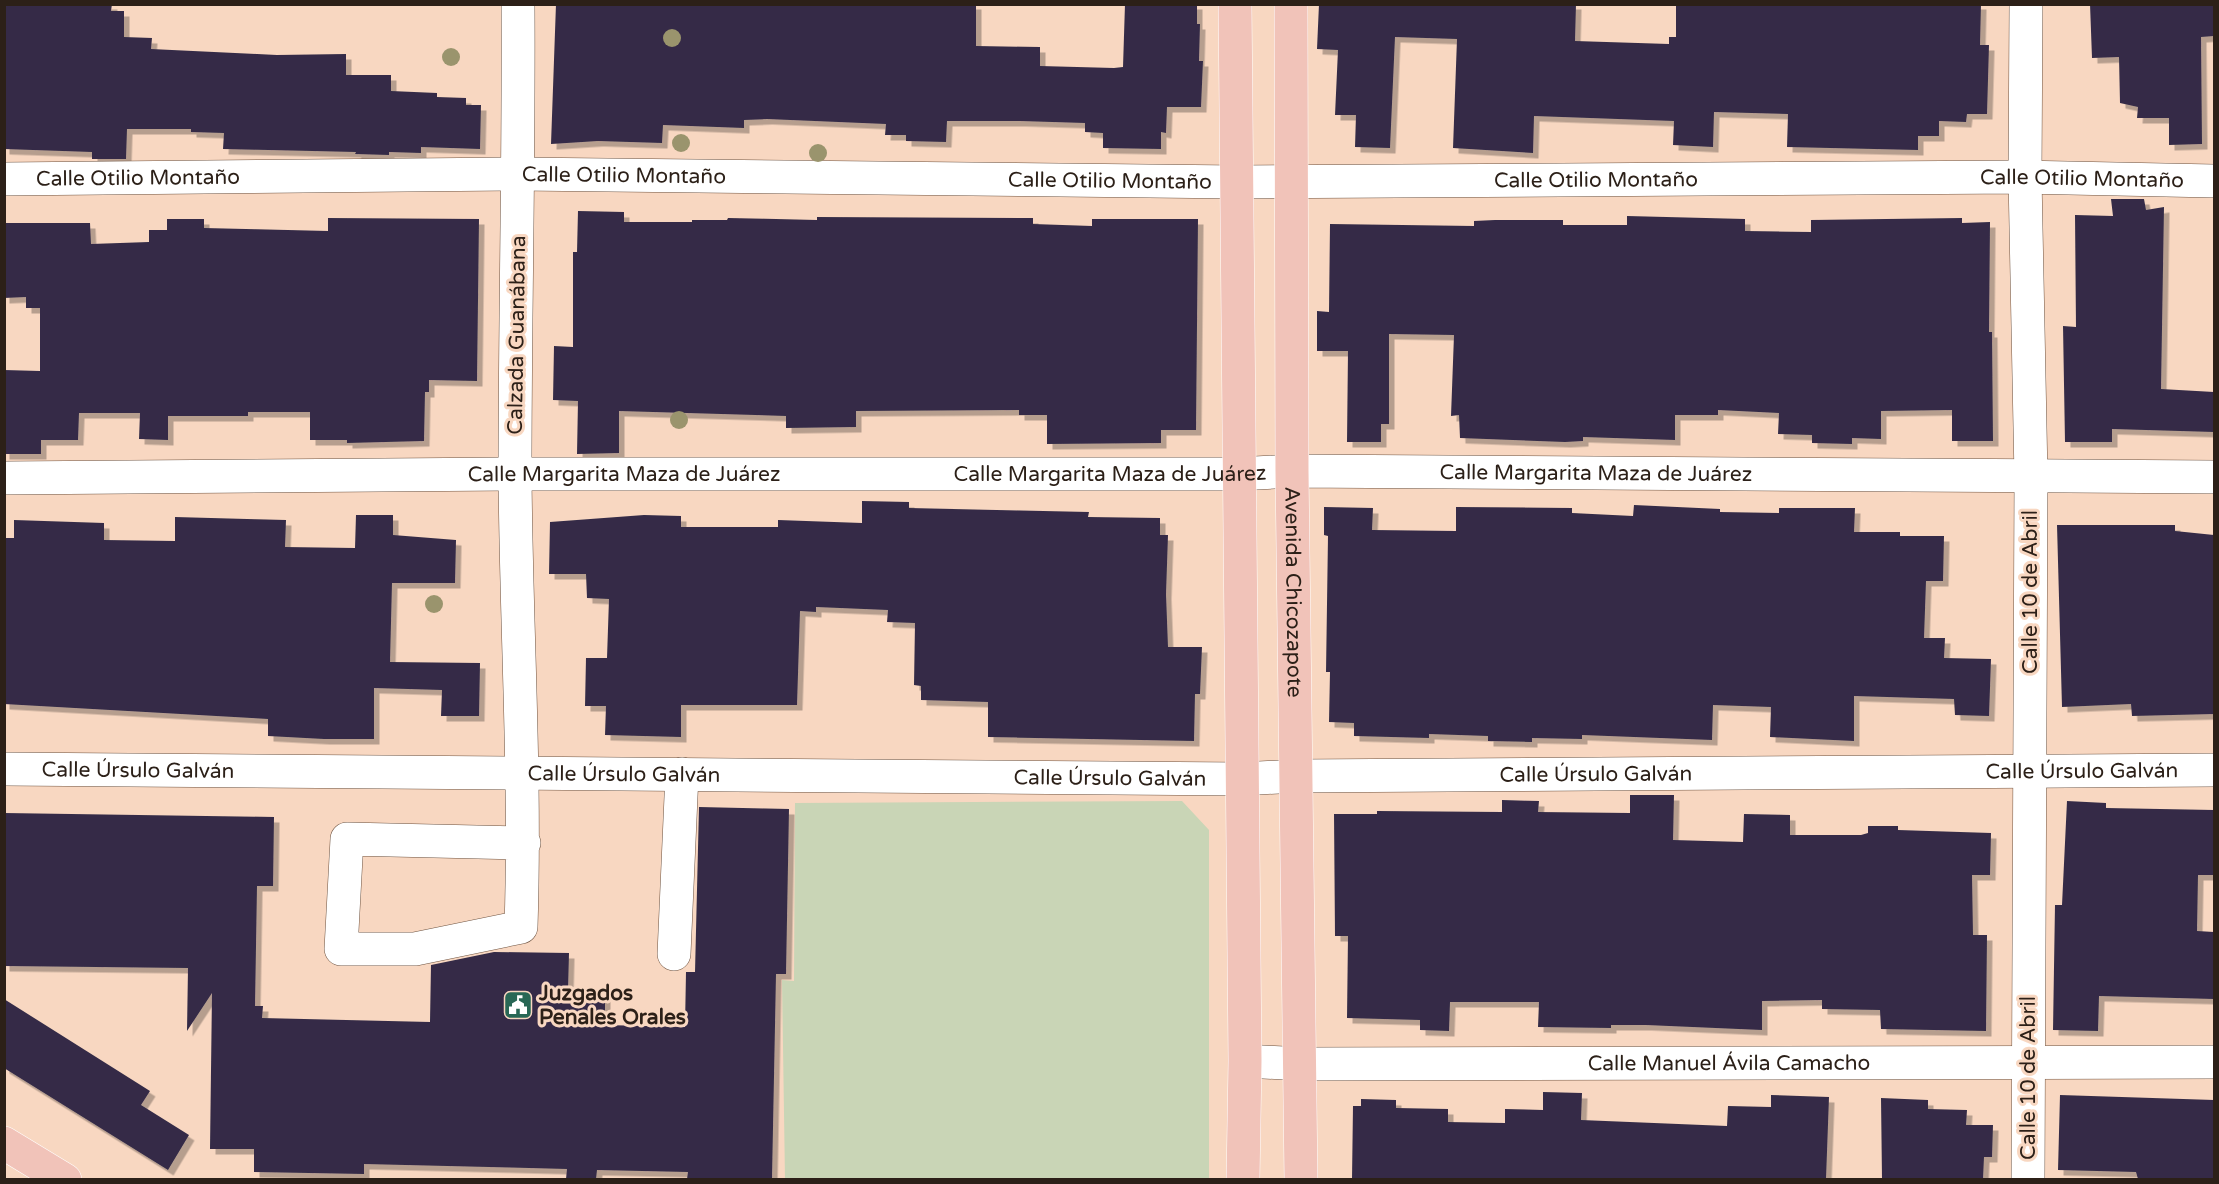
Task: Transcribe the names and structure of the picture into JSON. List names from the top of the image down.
{
  "streets": {
    "main road": ["Avenida Chicozapote"],
    "street": [
      "Calle Otilio Montaño",
      "Calzada Guanábana",
      "Calle Margarita Maza de Juárez",
      "Calle 10 de Abril",
      "Calle Úrsulo Galván",
      "Calle Manuel Ávila Camacho"
    ]
  },
  "crossings": [
    ["Calle Otilio Montaño", "Calzada Guanábana"],
    ["Calle Otilio Montaño", "Avenida Chicozapote"],
    ["Calle Otilio Montaño", "Calle 10 de Abril"],
    ["Calzada Guanábana", "Calle Margarita Maza de Juárez"],
    ["Calzada Guanábana", "Calle Úrsulo Galván"],
    ["Calle Margarita Maza de Juárez", "Avenida Chicozapote"],
    ["Calle Margarita Maza de Juárez", "Calle 10 de Abril"],
    ["Avenida Chicozapote", "Calle Úrsulo Galván"],
    ["Avenida Chicozapote", "Calle Manuel Ávila Camacho"],
    ["Calle 10 de Abril", "Calle Úrsulo Galván"],
    ["Calle 10 de Abril", "Calle Manuel Ávila Camacho"]
  ],
  "places": {
    "public building": ["Juzgados Penales Orales"]
  }
}
